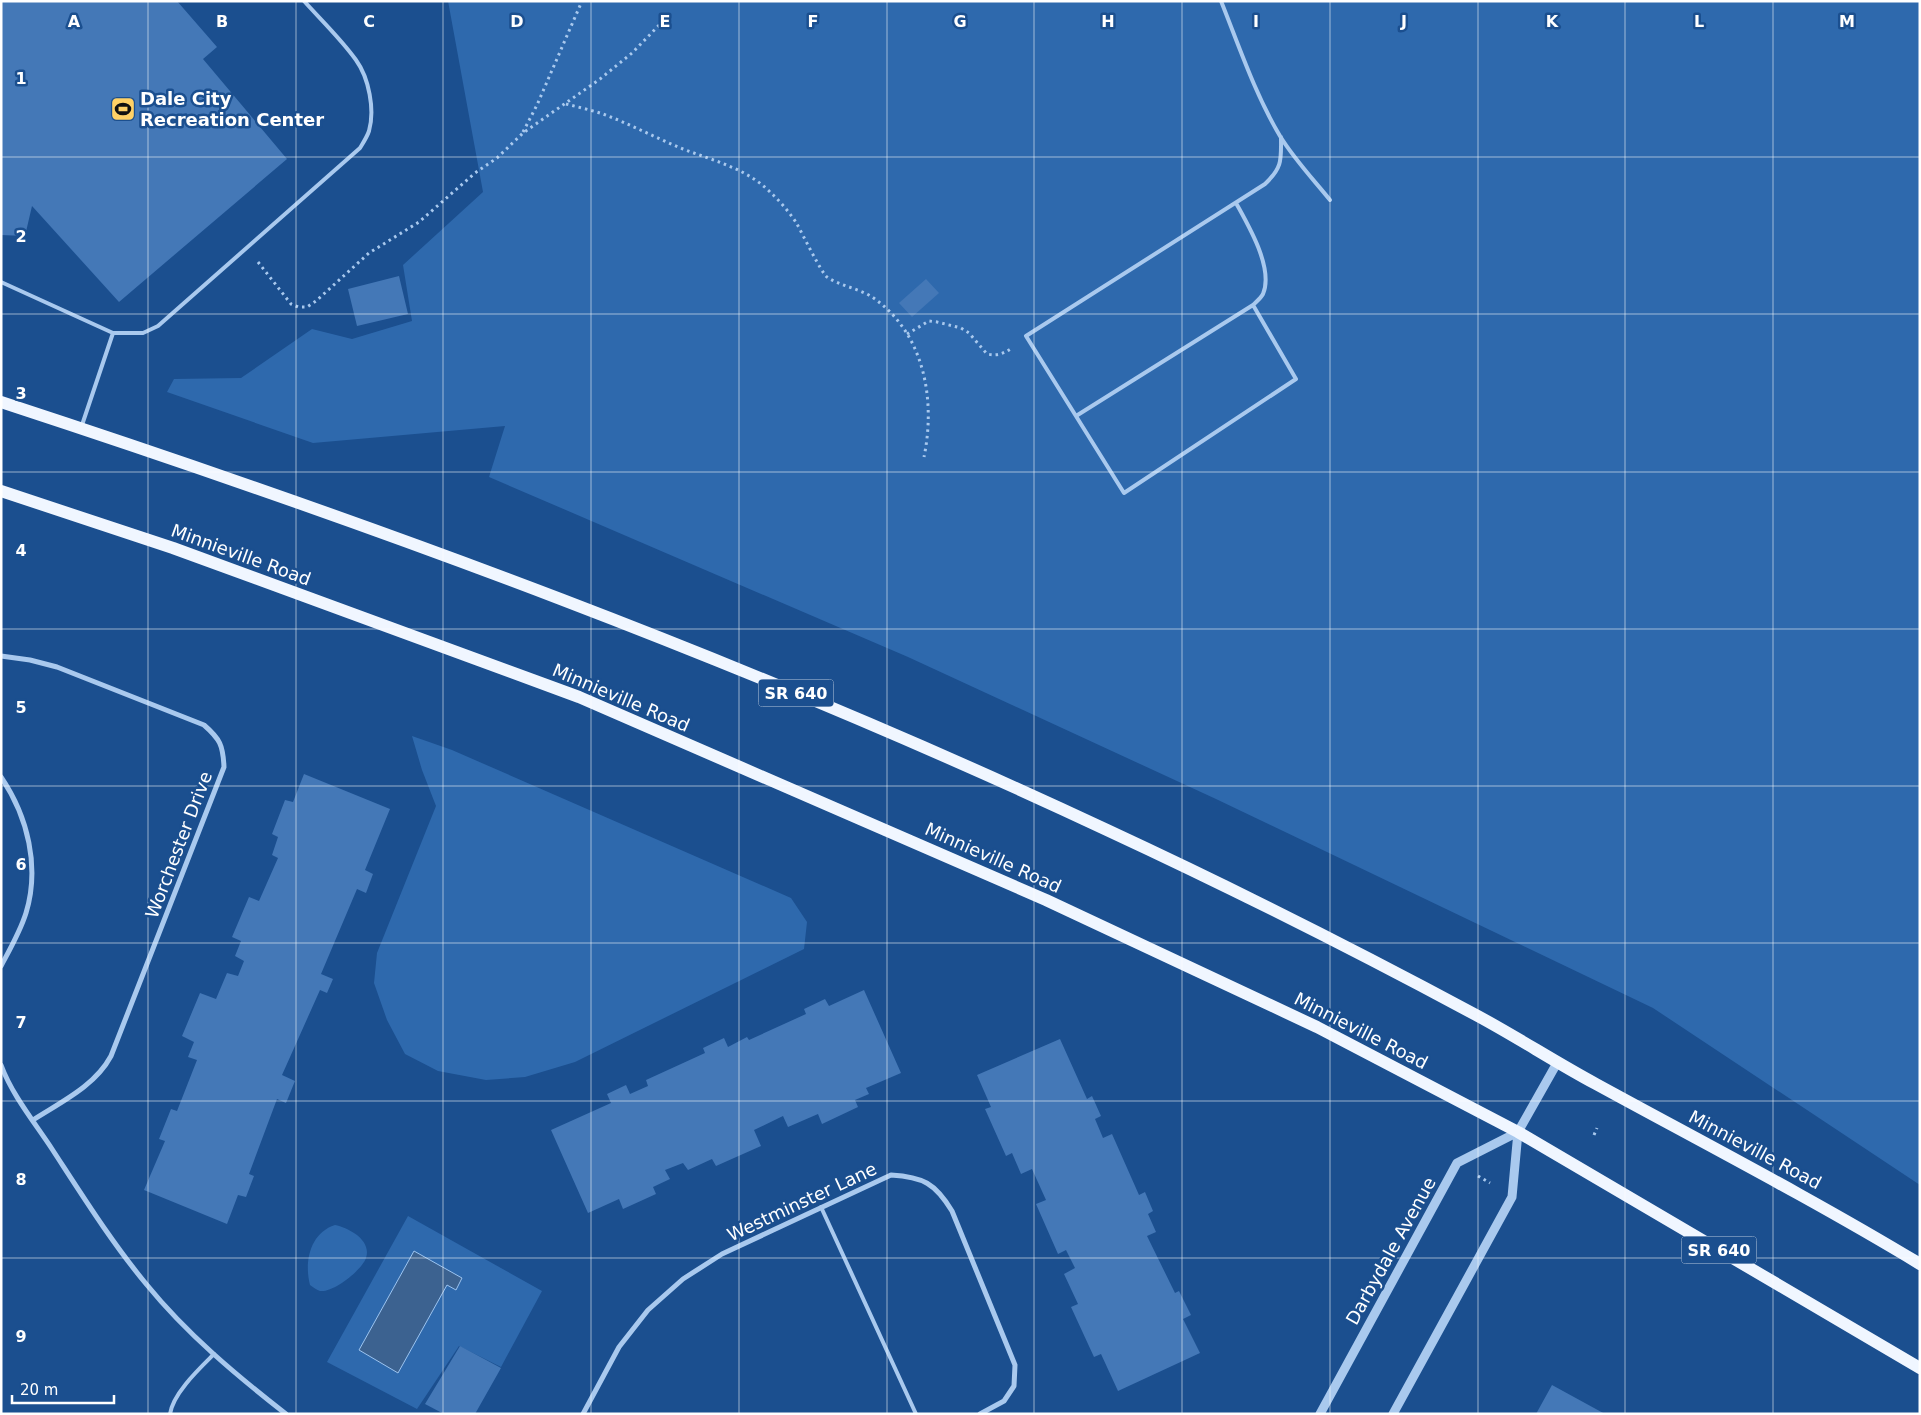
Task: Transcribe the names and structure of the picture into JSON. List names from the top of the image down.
{
  "streets": {
    "main road": ["Minnieville Road", "SR 640"],
    "street": ["Worchester Drive", "Westminster Lane", "Darbydale Avenue"]
  },
  "crossings": [
    ["Minnieville Road", "Darbydale Avenue"]
  ],
  "places": {
    "sports": ["Dale City Recreation Center"]
  },
  "scale_bar": "20 m",
  "grid": {
    "columns": [
      "A",
      "B",
      "C",
      "D",
      "E",
      "F",
      "G",
      "H",
      "I",
      "J",
      "K",
      "L",
      "M"
    ],
    "rows": [
      "1",
      "2",
      "3",
      "4",
      "5",
      "6",
      "7",
      "8",
      "9"
    ]
  }
}
